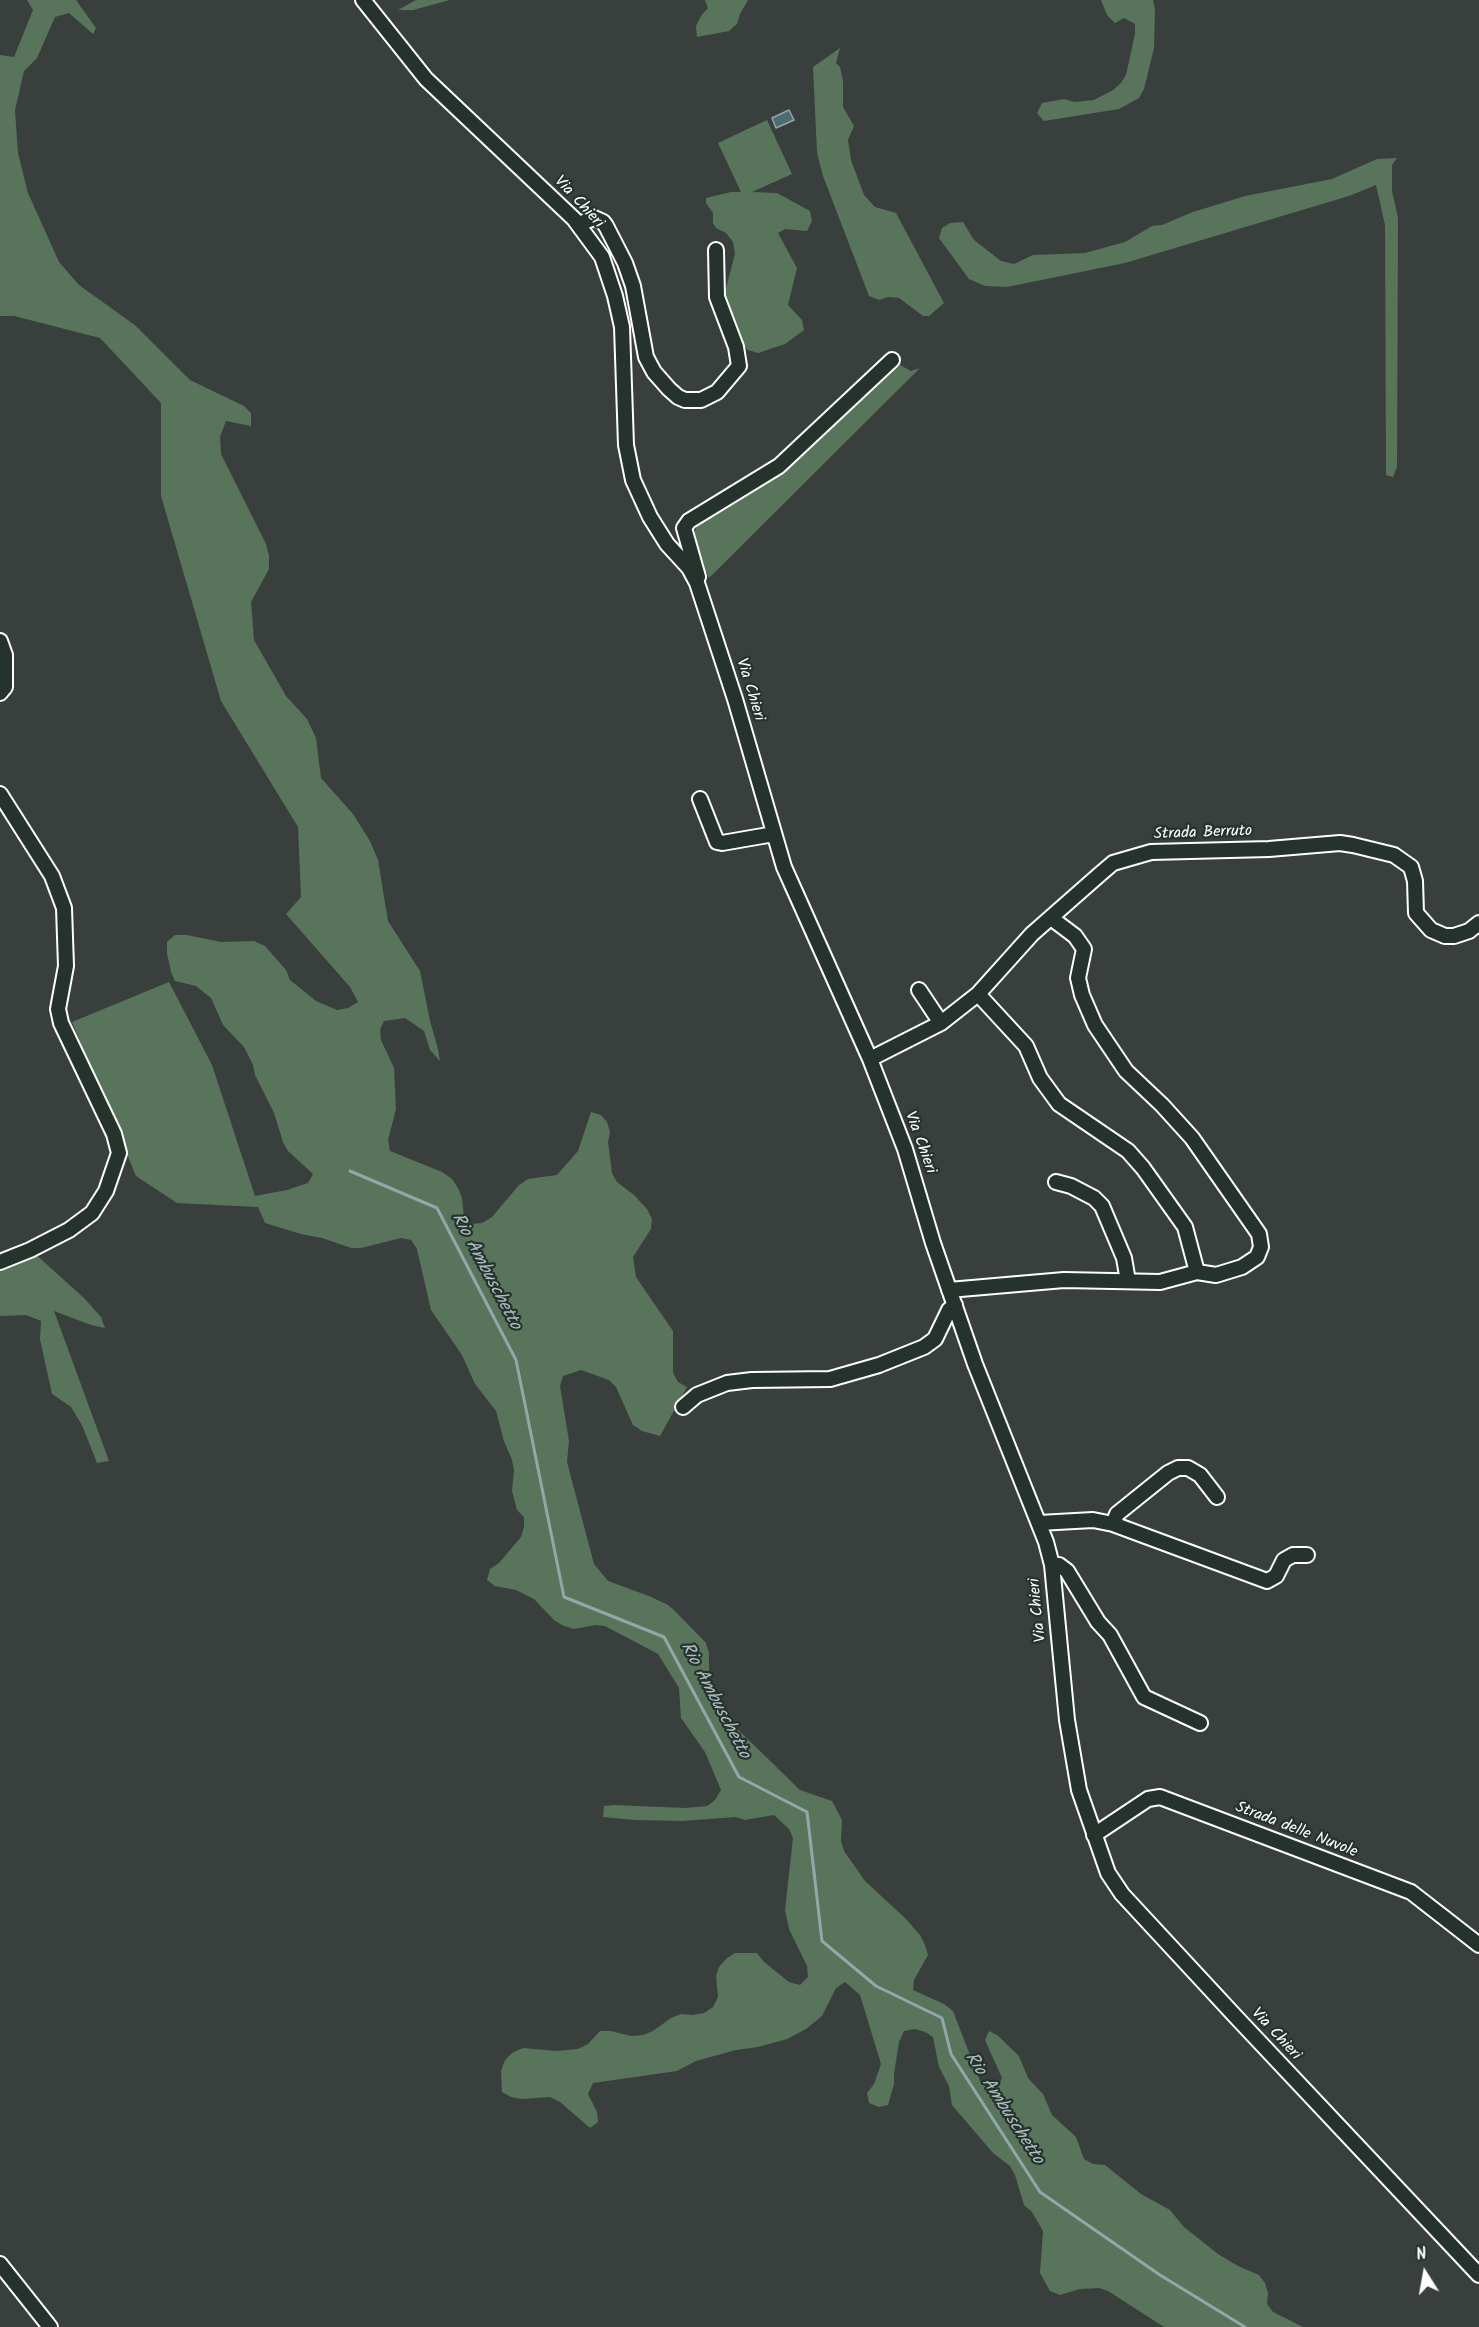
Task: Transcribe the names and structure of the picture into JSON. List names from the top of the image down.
{
  "streets": {
    "street": ["Via Chieri", "Strada Berruto", "Strada delle Nuvole"]
  },
  "crossings": [
    ["Via Chieri", "Strada Berruto"],
    ["Via Chieri", "Strada delle Nuvole"]
  ],
  "water": ["Rio Ambuschetto"],
  "north": "top"
}
